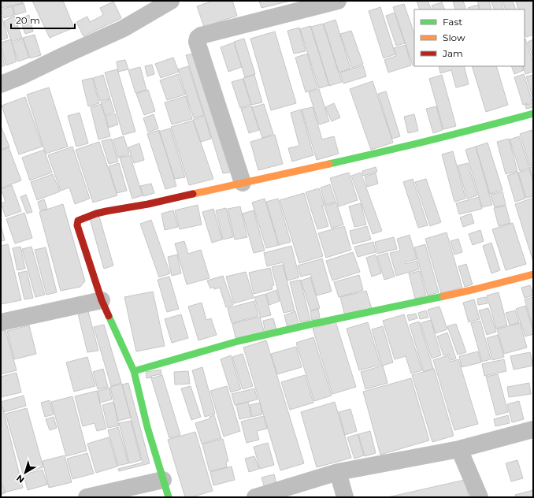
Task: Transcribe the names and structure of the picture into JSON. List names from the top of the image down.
{
  "legend": ["Fast", "Slow", "Jam"],
  "scale_bar": "20 m",
  "north": "bottom left"
}
